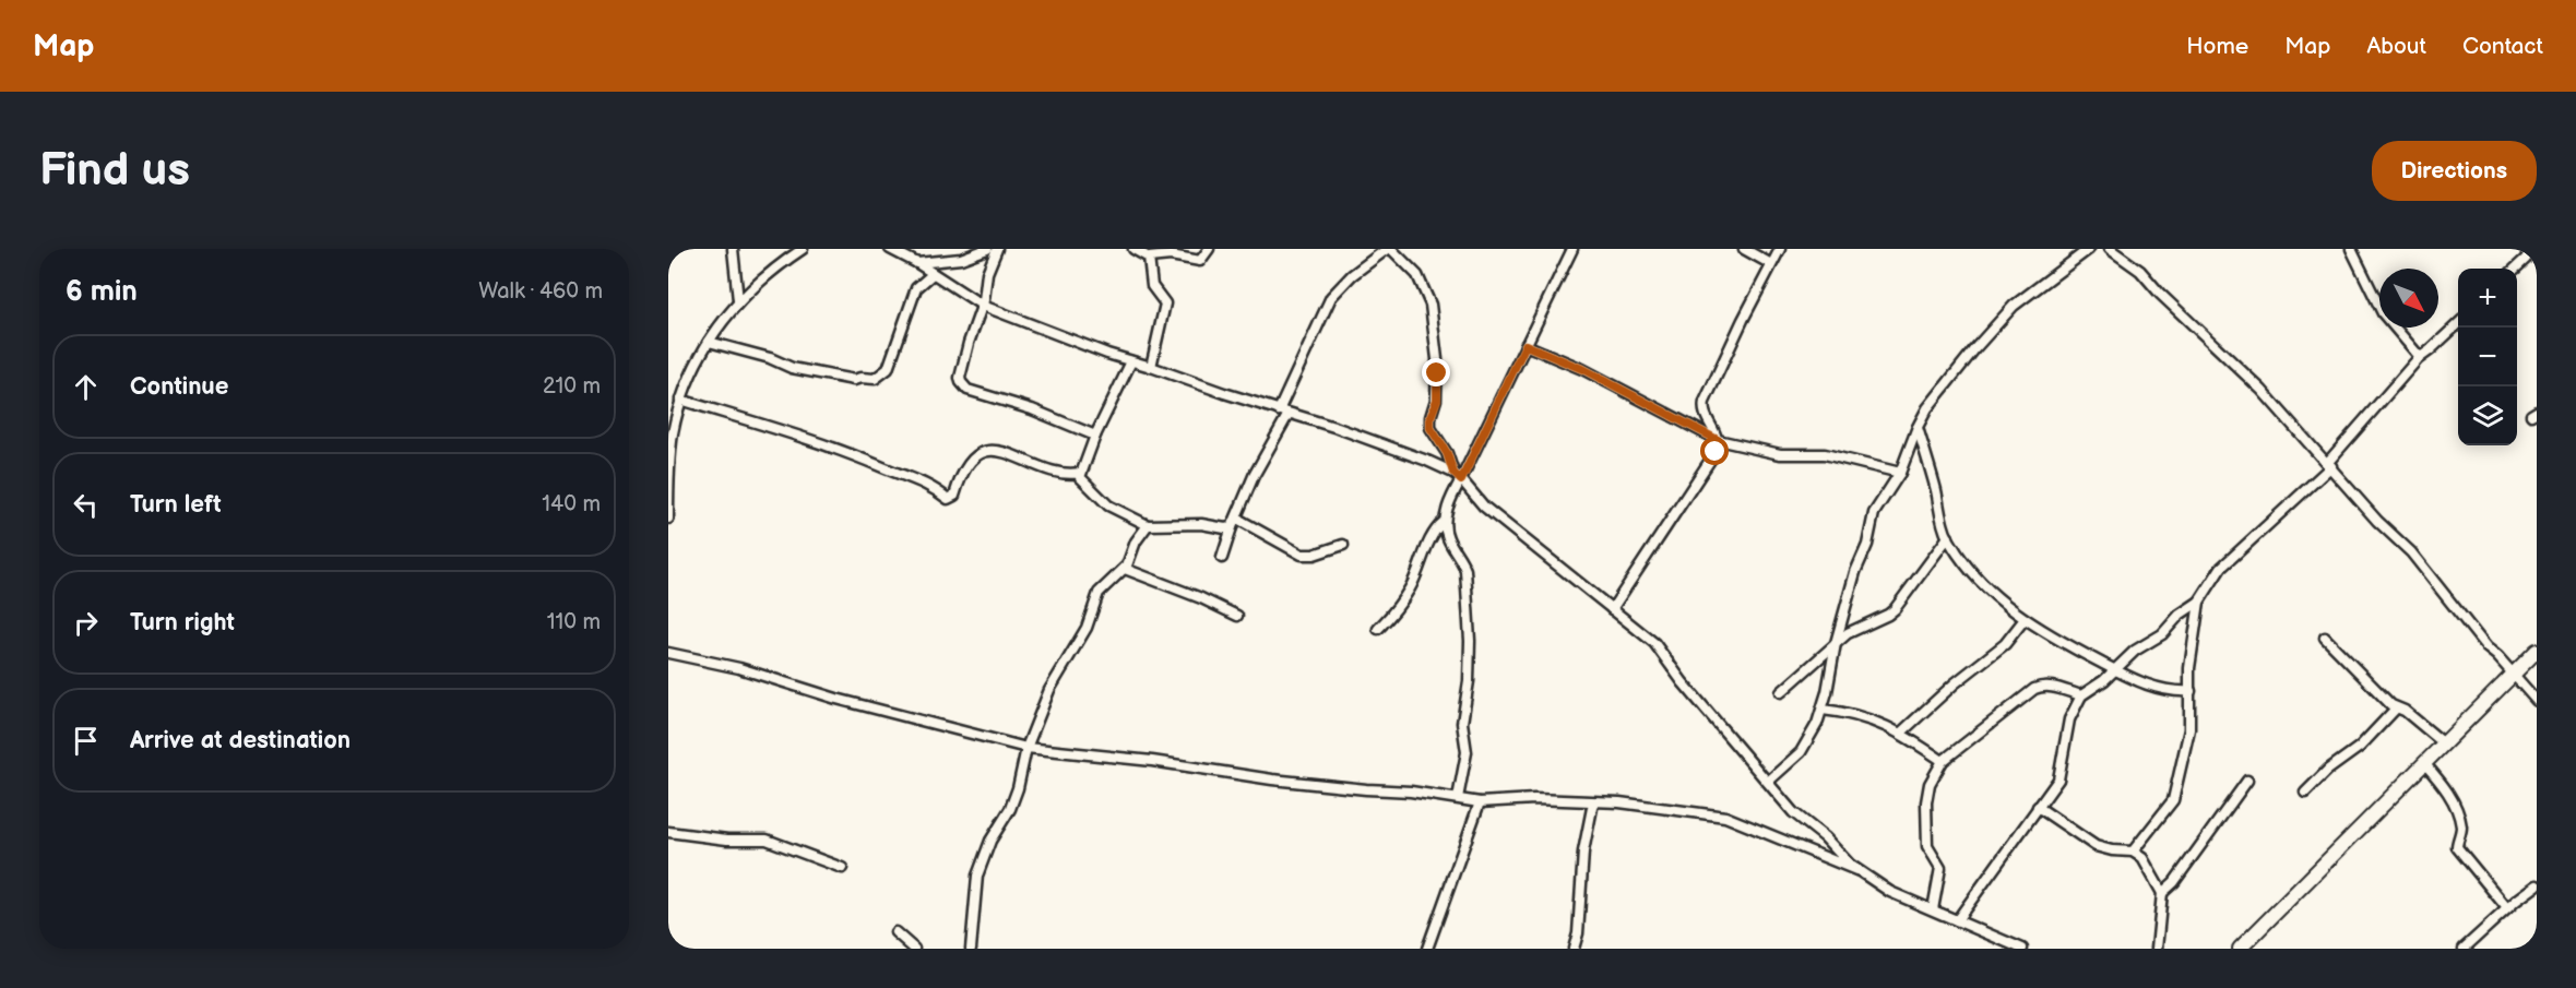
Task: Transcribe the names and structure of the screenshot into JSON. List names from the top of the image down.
{
  "north": "bottom right",
  "page": {
    "header": "Map",
    "nav": [
      "Home",
      "Map",
      "About",
      "Contact"
    ],
    "buttons": "Directions",
    "title": "Find us",
    "heading": ["6 min", "Walk · 460 m"],
    "map_buttons": ["+", "−"],
    "list": [
      ["Continue", "210 m"],
      ["Turn left", "140 m"],
      ["Turn right", "110 m"],
      "Arrive at destination"
    ]
  }
}
